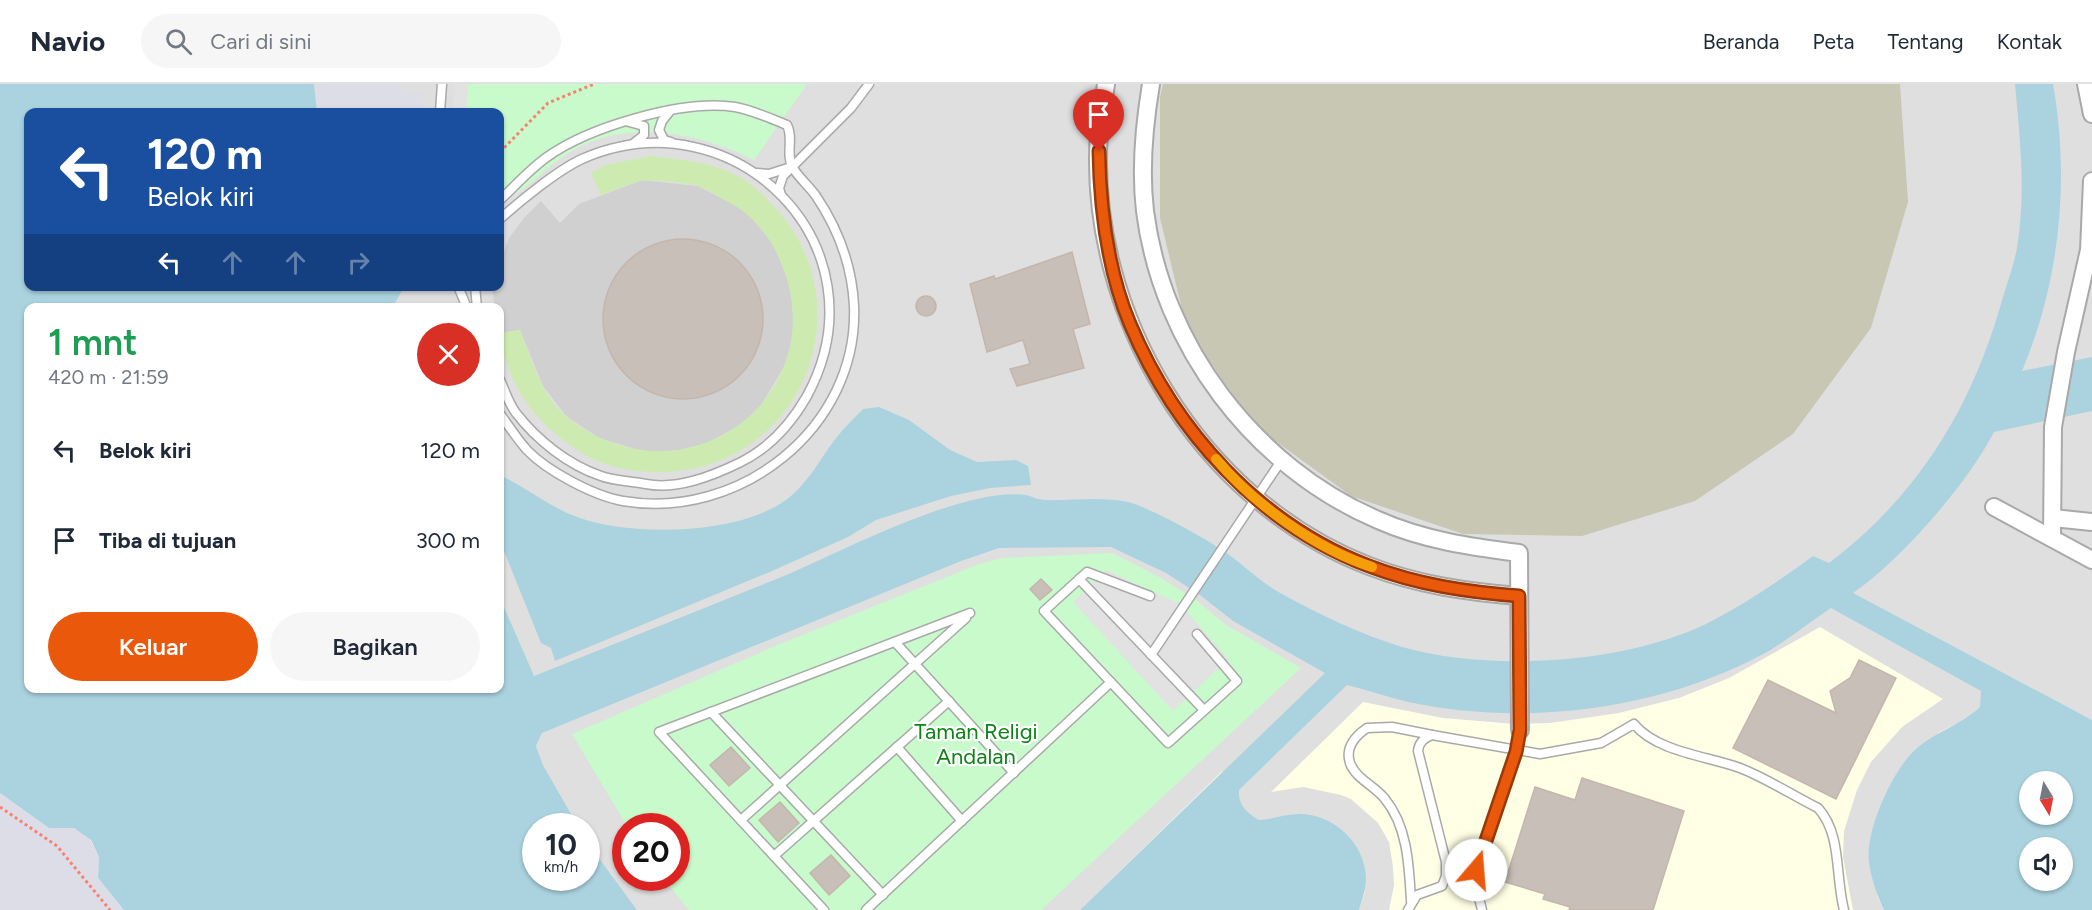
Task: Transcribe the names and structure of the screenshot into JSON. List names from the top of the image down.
{
  "parks": ["Taman Religi Andalan"],
  "north": "bottom",
  "page": {
    "header": "Navio",
    "search": "Cari di sini",
    "nav": [
      "Beranda",
      "Peta",
      "Tentang",
      "Kontak"
    ],
    "turn": ["120 m", "Belok kiri"],
    "heading": ["1 mnt", "420 m · 21:59"],
    "list": [
      {
        "name": "Belok kiri",
        "value": "120 m"
      },
      {
        "name": "Tiba di tujuan",
        "value": "300 m"
      }
    ],
    "buttons": ["Keluar", "Bagikan"],
    "speed": "10 km/h",
    "limit": "20"
  }
}
